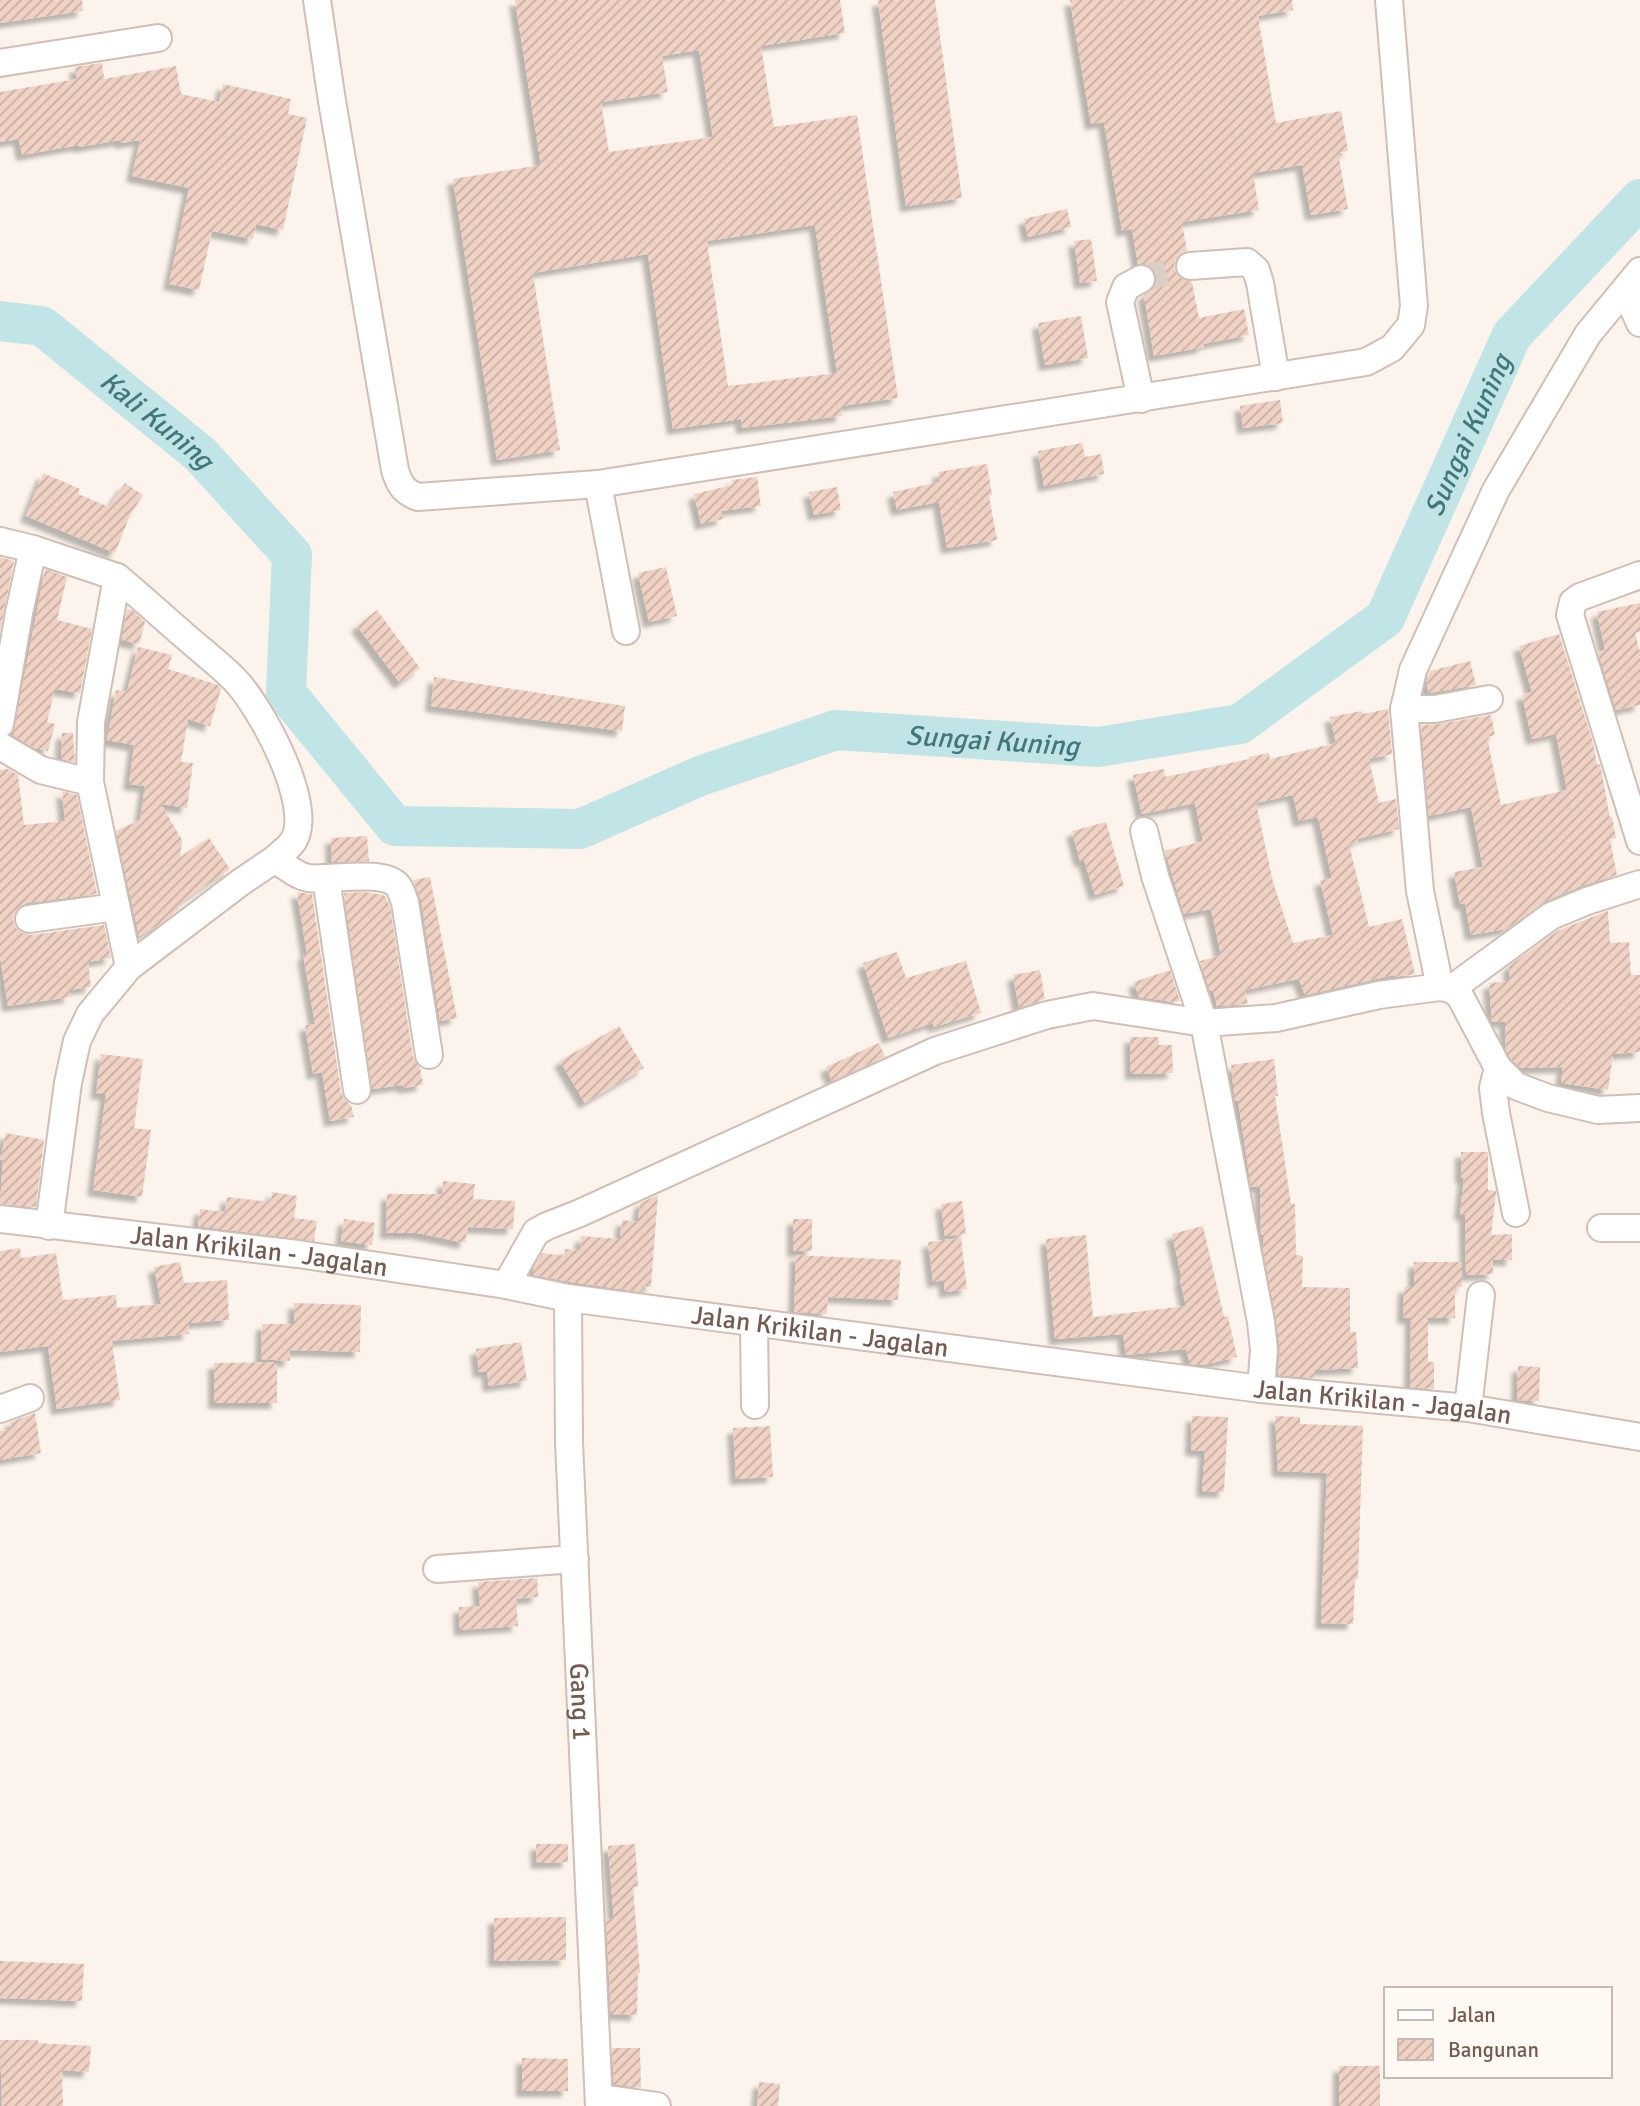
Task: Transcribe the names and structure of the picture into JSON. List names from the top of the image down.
{
  "streets": {
    "street": ["Jalan Krikilan - Jagalan", "Gang 1"]
  },
  "crossings": [
    ["Jalan Krikilan - Jagalan", "Gang 1"]
  ],
  "water": ["Kali Kuning", "Sungai Kuning"],
  "legend": ["Jalan", "Bangunan"]
}
